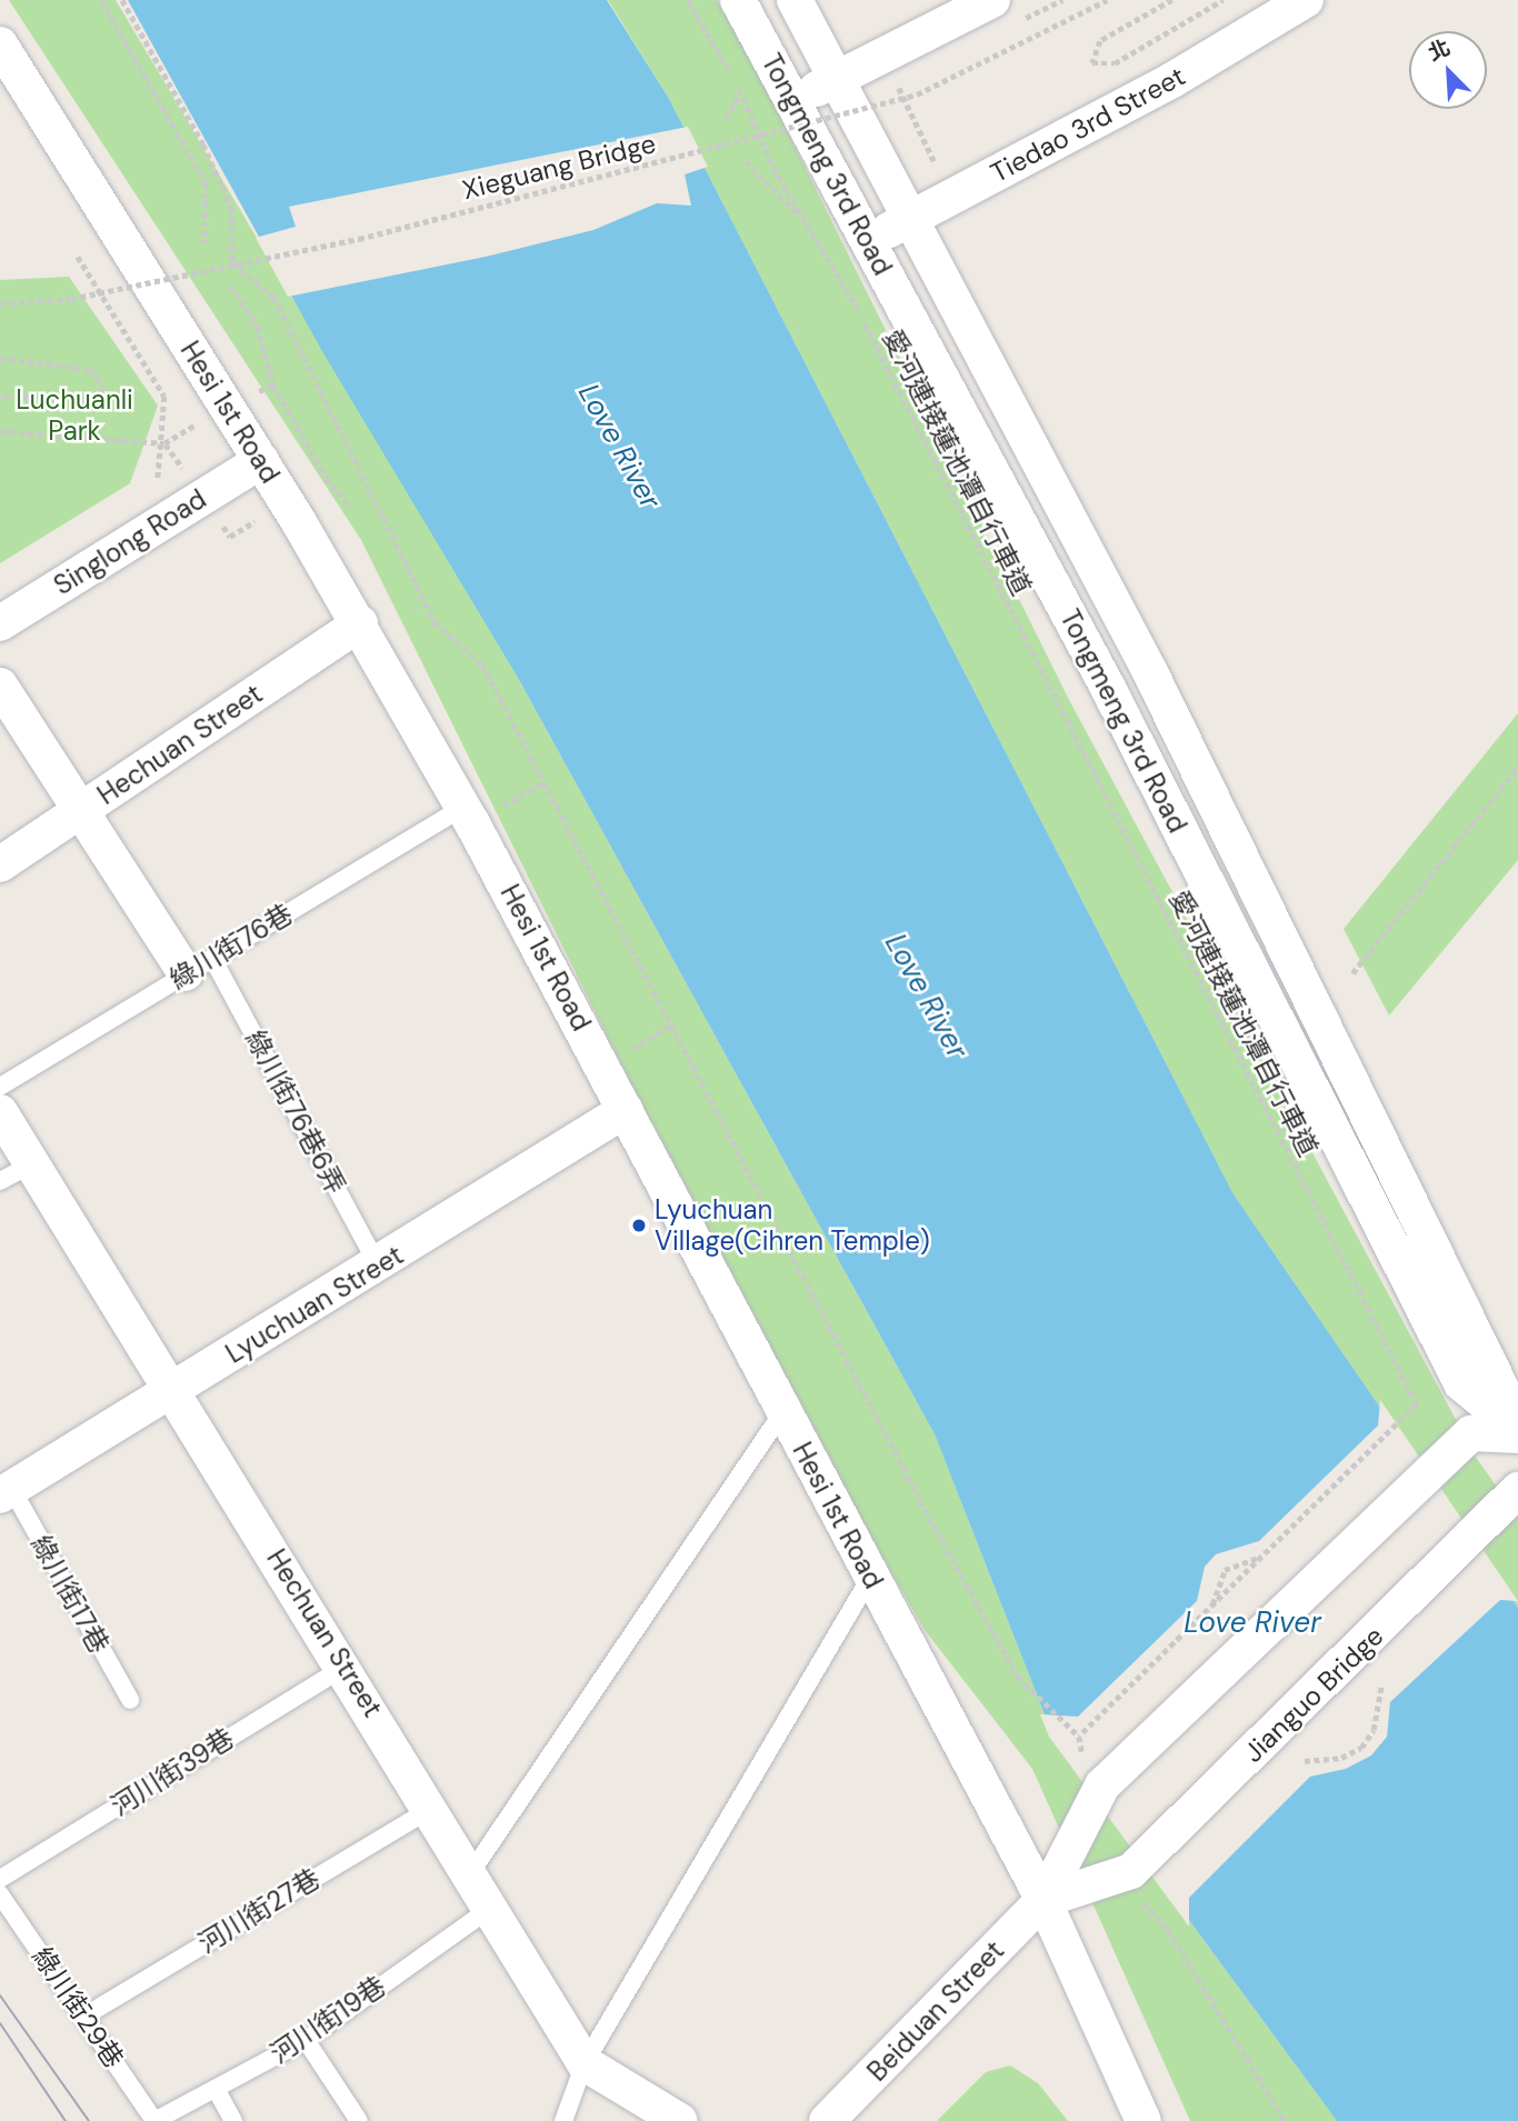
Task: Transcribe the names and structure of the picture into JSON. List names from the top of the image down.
{
  "streets": {
    "street": [
      "Tiedao 3rd Street",
      "Tongmeng 3rd Road",
      "Hesi 1st Road",
      "Singlong Road",
      "Hechuan Street",
      "Lyuchuan Street",
      "Jianguo Bridge",
      "Beiduan Street"
    ],
    "lane": [
      "綠川街76巷",
      "綠川街76巷6弄",
      "綠川街17巷",
      "河川街39巷",
      "河川街27巷",
      "綠川街29巷",
      "河川街19巷"
    ],
    "path": ["Xieguang Bridge", "愛河連接蓮池潭自行車道"]
  },
  "crossings": [
    ["Tiedao 3rd Street", "Tongmeng 3rd Road"],
    ["Hesi 1st Road", "Singlong Road"],
    ["Hesi 1st Road", "Hechuan Street"],
    ["Hesi 1st Road", "綠川街76巷"],
    ["Hesi 1st Road", "Lyuchuan Street"],
    ["Hesi 1st Road", "Beiduan Street"],
    ["Hechuan Street", "Lyuchuan Street"],
    ["Hechuan Street", "河川街39巷"],
    ["Hechuan Street", "河川街27巷"],
    ["Hechuan Street", "河川街19巷"],
    ["綠川街76巷", "綠川街76巷6弄"],
    ["綠川街76巷6弄", "Lyuchuan Street"],
    ["Lyuchuan Street", "綠川街17巷"],
    ["河川街27巷", "綠川街29巷"],
    ["綠川街29巷", "河川街19巷"]
  ],
  "water": ["Love River"],
  "parks": ["Luchuanli Park"],
  "places": ["Lyuchuan Village(Cihren Temple)"],
  "north": "top left"
}
